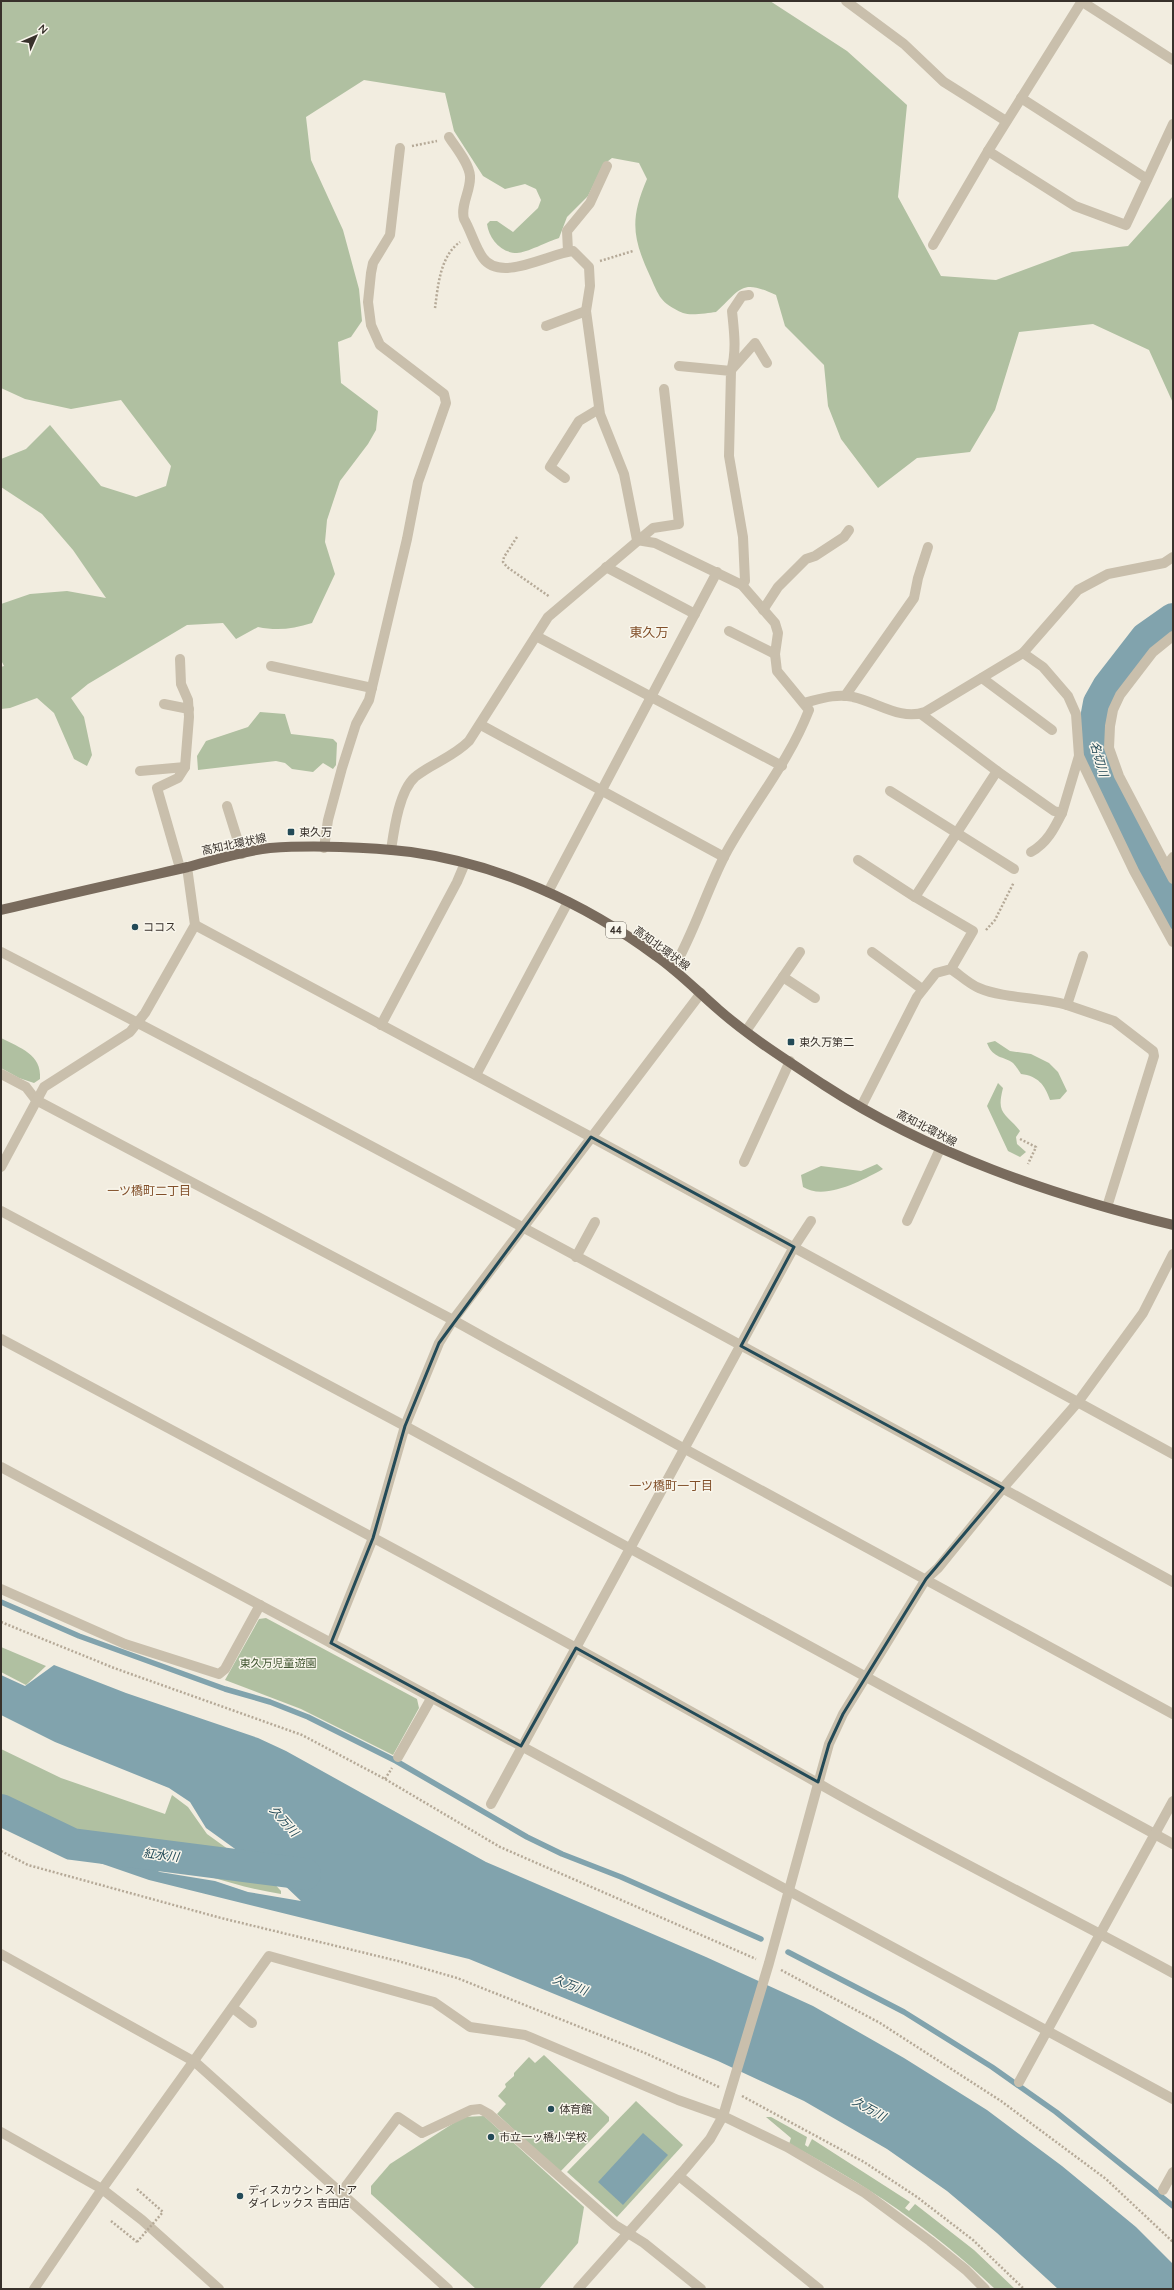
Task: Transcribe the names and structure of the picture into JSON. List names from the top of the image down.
{
  "streets": {
    "main road": ["高知北環状線", "44"]
  },
  "districts": ["東久万", "一ツ橋町二丁目", "一ツ橋町一丁目"],
  "water": ["名切川", "久万川", "紅水川"],
  "parks": ["東久万児童遊園"],
  "places": {
    "transit": ["東久万", "東久万第二"],
    "other": [
      "ココス",
      "体育館",
      "市立一ッ橋小学校",
      "ディスカウントストア ダイレックス 吉田店"
    ]
  },
  "north": "top right"
}
